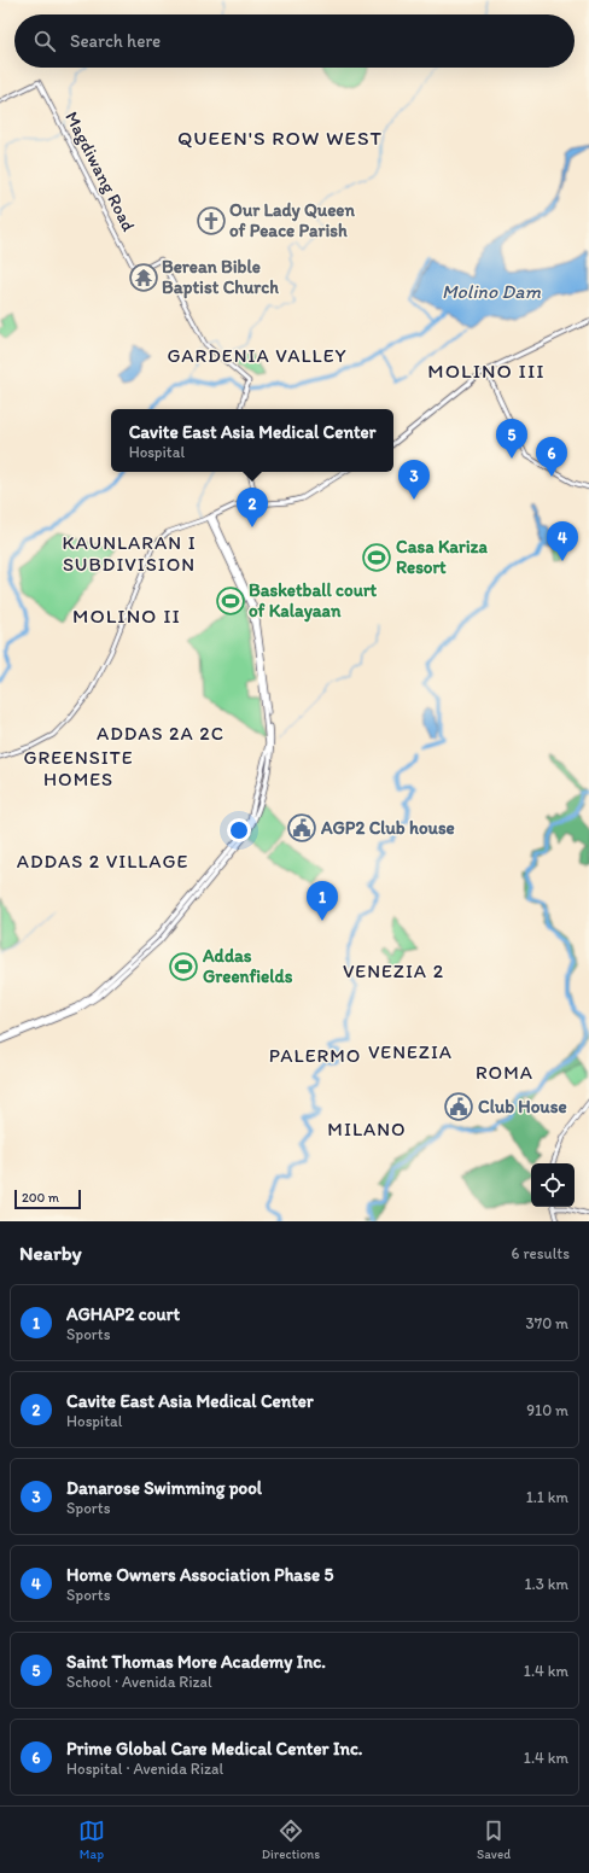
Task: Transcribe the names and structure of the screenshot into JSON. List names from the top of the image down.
{
  "streets": {
    "main road": ["Magdiwang Road"]
  },
  "districts": [
    "QUEEN'S ROW WEST",
    "GARDENIA VALLEY",
    "MOLINO III",
    "KAUNLARAN I SUBDIVISION",
    "MOLINO II",
    "ADDAS 2A 2C",
    "GREENSITE HOMES",
    "ADDAS 2 VILLAGE",
    "VENEZIA 2",
    "VENEZIA",
    "PALERMO",
    "ROMA",
    "MILANO"
  ],
  "water": ["Molino Dam"],
  "places": {
    "church": ["Our Lady Queen of Peace Parish"],
    "temple": ["Berean Bible Baptist Church"],
    "sports": ["Casa Kariza Resort", "Basketball court of Kalayaan", "Addas Greenfields"],
    "public building": ["AGP2 Club house", "Club House"]
  },
  "scale_bar": "200 m",
  "page": {
    "search": "Search here",
    "popup": ["Cavite East Asia Medical Center", "Hospital"],
    "pins": [
      "5",
      "6",
      "3",
      "2",
      "4",
      "1"
    ],
    "scale": "200 m",
    "heading": ["Nearby", "6 results"],
    "list": [
      {
        "mark": "1",
        "name": "AGHAP2 court",
        "note": "Sports",
        "value": "370 m"
      },
      {
        "mark": "2",
        "name": "Cavite East Asia Medical Center",
        "note": "Hospital",
        "value": "910 m"
      },
      {
        "mark": "3",
        "name": "Danarose Swimming pool",
        "note": "Sports",
        "value": "1.1 km"
      },
      {
        "mark": "4",
        "name": "Home Owners Association Phase 5",
        "note": "Sports",
        "value": "1.3 km"
      },
      {
        "mark": "5",
        "name": "Saint Thomas More Academy Inc.",
        "note": "School · Avenida Rizal",
        "value": "1.4 km"
      },
      {
        "mark": "6",
        "name": "Prime Global Care Medical Center Inc.",
        "note": "Hospital · Avenida Rizal",
        "value": "1.4 km"
      }
    ],
    "nav": ["Map", "Directions", "Saved"]
  }
}
